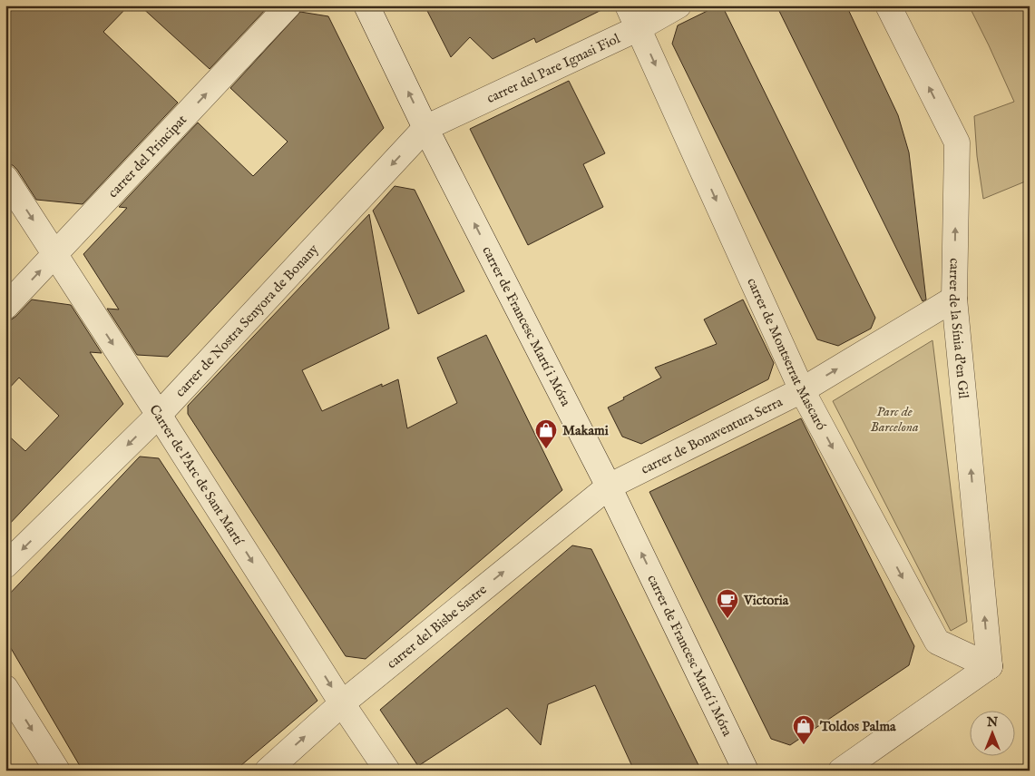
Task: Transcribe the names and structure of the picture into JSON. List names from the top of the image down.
{
  "streets": {
    "street": [
      "carrer del Pare Ignasi Fiol",
      "carrer del Principat",
      "carrer de Nostra Senyora de Bonany",
      "carrer de Francesc Martí i Móra",
      "carrer de la Sínia d'en Gil",
      "carrer de Montserrat Mascaró",
      "carrer de Bonaventura Serra",
      "Carrer de l'Arc de Sant Martí",
      "carrer del Bisbe Sastre"
    ]
  },
  "crossings": [
    ["carrer del Pare Ignasi Fiol", "carrer de Nostra Senyora de Bonany"],
    ["carrer del Pare Ignasi Fiol", "carrer de Francesc Martí i Móra"],
    ["carrer del Pare Ignasi Fiol", "carrer de Montserrat Mascaró"],
    ["carrer del Principat", "Carrer de l'Arc de Sant Martí"],
    ["carrer de Nostra Senyora de Bonany", "carrer de Francesc Martí i Móra"],
    ["carrer de Nostra Senyora de Bonany", "Carrer de l'Arc de Sant Martí"],
    ["carrer de Francesc Martí i Móra", "carrer de Bonaventura Serra"],
    ["carrer de Francesc Martí i Móra", "carrer del Bisbe Sastre"],
    ["carrer de la Sínia d'en Gil", "carrer de Montserrat Mascaró"],
    ["carrer de la Sínia d'en Gil", "carrer de Bonaventura Serra"],
    ["carrer de Montserrat Mascaró", "carrer de Bonaventura Serra"],
    ["carrer de Bonaventura Serra", "carrer del Bisbe Sastre"],
    ["Carrer de l'Arc de Sant Martí", "carrer del Bisbe Sastre"]
  ],
  "one_way": [
    "carrer del Principat",
    "carrer de Nostra Senyora de Bonany",
    "carrer de Francesc Martí i Móra",
    "carrer de la Sínia d'en Gil",
    "carrer de Montserrat Mascaró",
    "carrer de Bonaventura Serra",
    "Carrer de l'Arc de Sant Martí",
    "carrer del Bisbe Sastre"
  ],
  "parks": ["Parc de Barcelona"],
  "places": {
    "shop": ["Makami", "Toldos Palma"],
    "cafe": ["Victoria"]
  },
  "north": "top"
}
